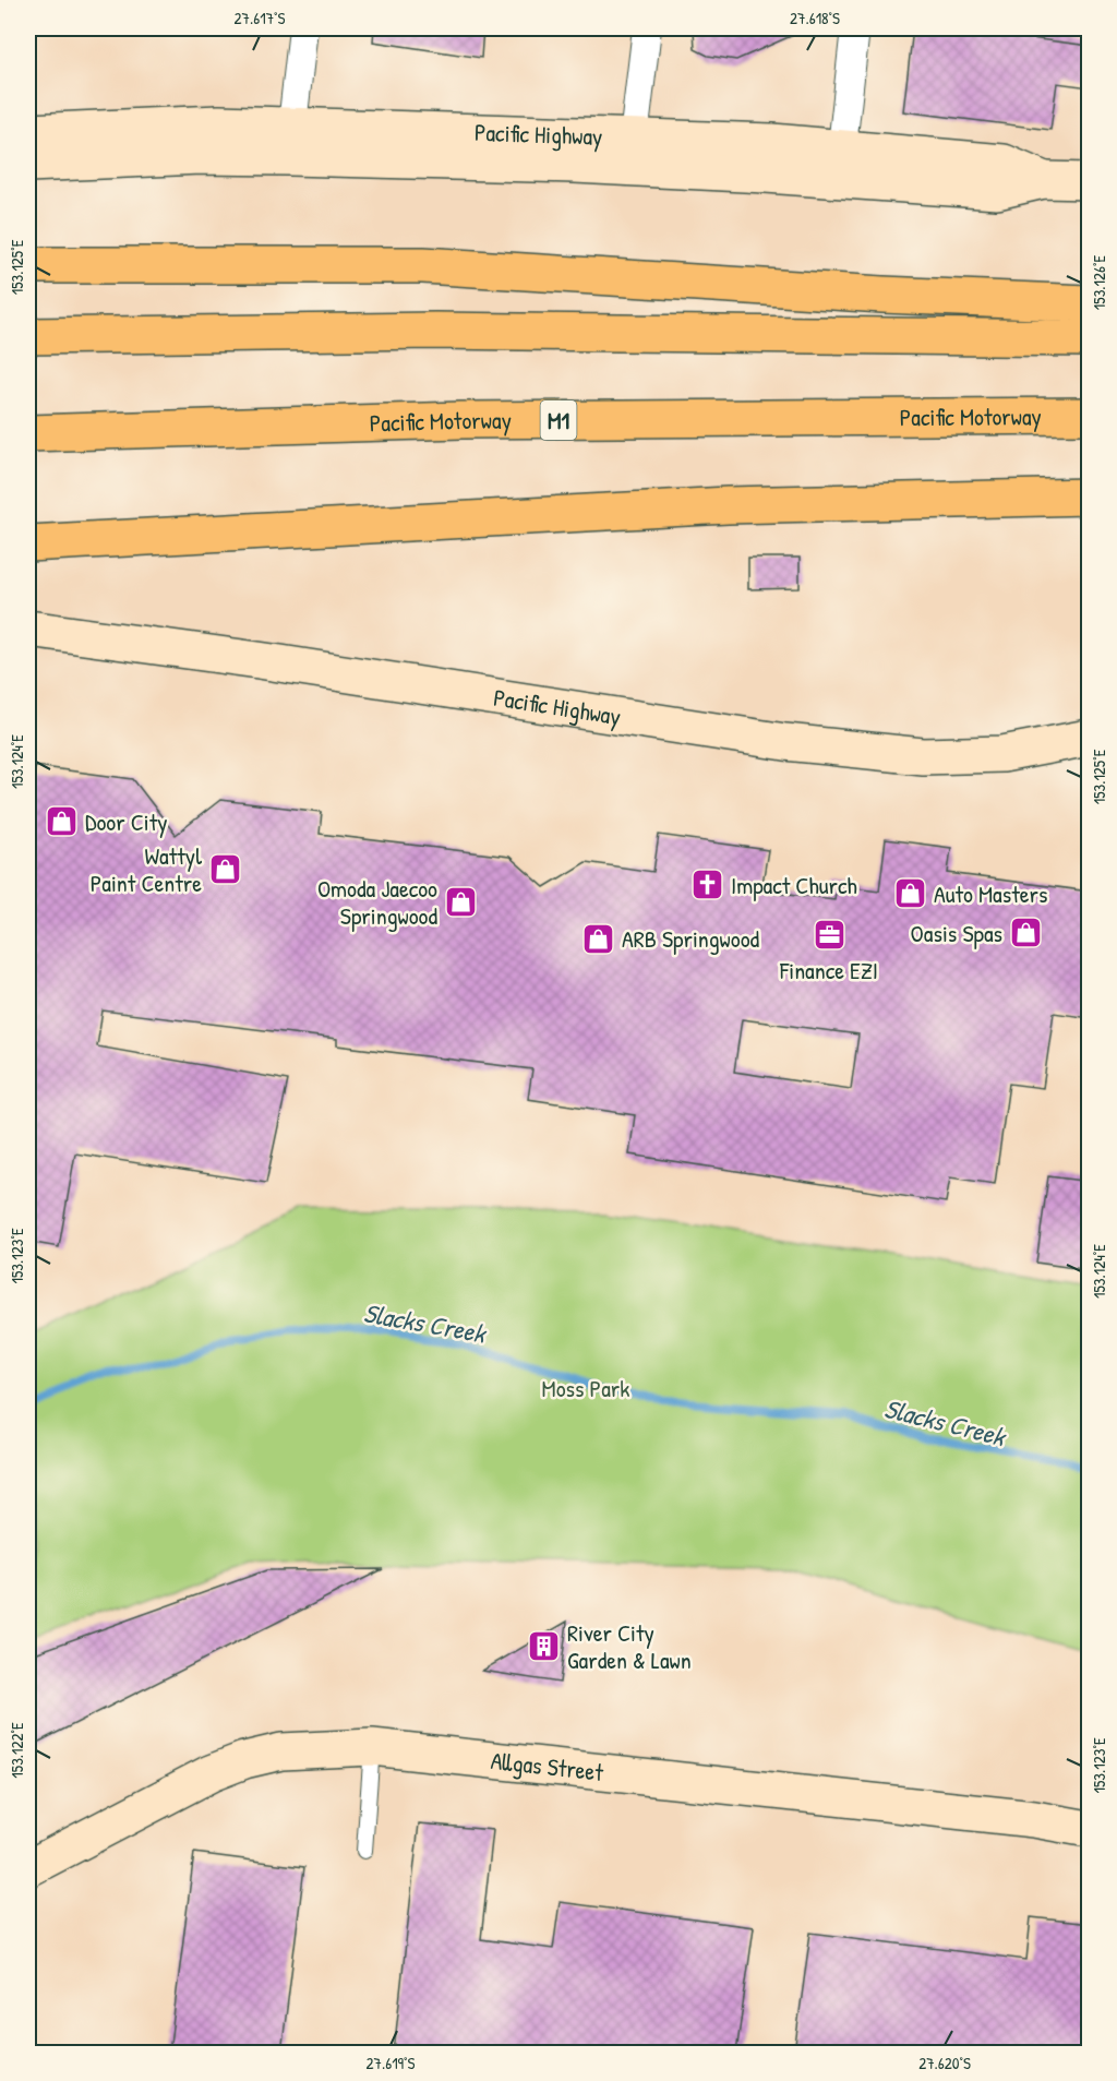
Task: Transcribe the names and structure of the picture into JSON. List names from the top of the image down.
{
  "streets": {
    "highway": ["Pacific Motorway", "M1"],
    "street": ["Pacific Highway", "Allgas Street"]
  },
  "water": ["Slacks Creek"],
  "parks": ["Moss Park"],
  "places": {
    "shop": [
      "Door City",
      "Wattyl Paint Centre",
      "Auto Masters",
      "Omoda Jaecoo Springwood",
      "Oasis Spas",
      "ARB Springwood"
    ],
    "church": ["Impact Church"],
    "office": ["Finance EZI"],
    "building": ["River City Garden & Lawn"]
  },
  "coordinates": [
    "27.617°S",
    "27.618°S",
    "153.125°E",
    "153.126°E",
    "153.124°E",
    "153.123°E",
    "153.122°E",
    "27.619°S",
    "27.620°S"
  ]
}
